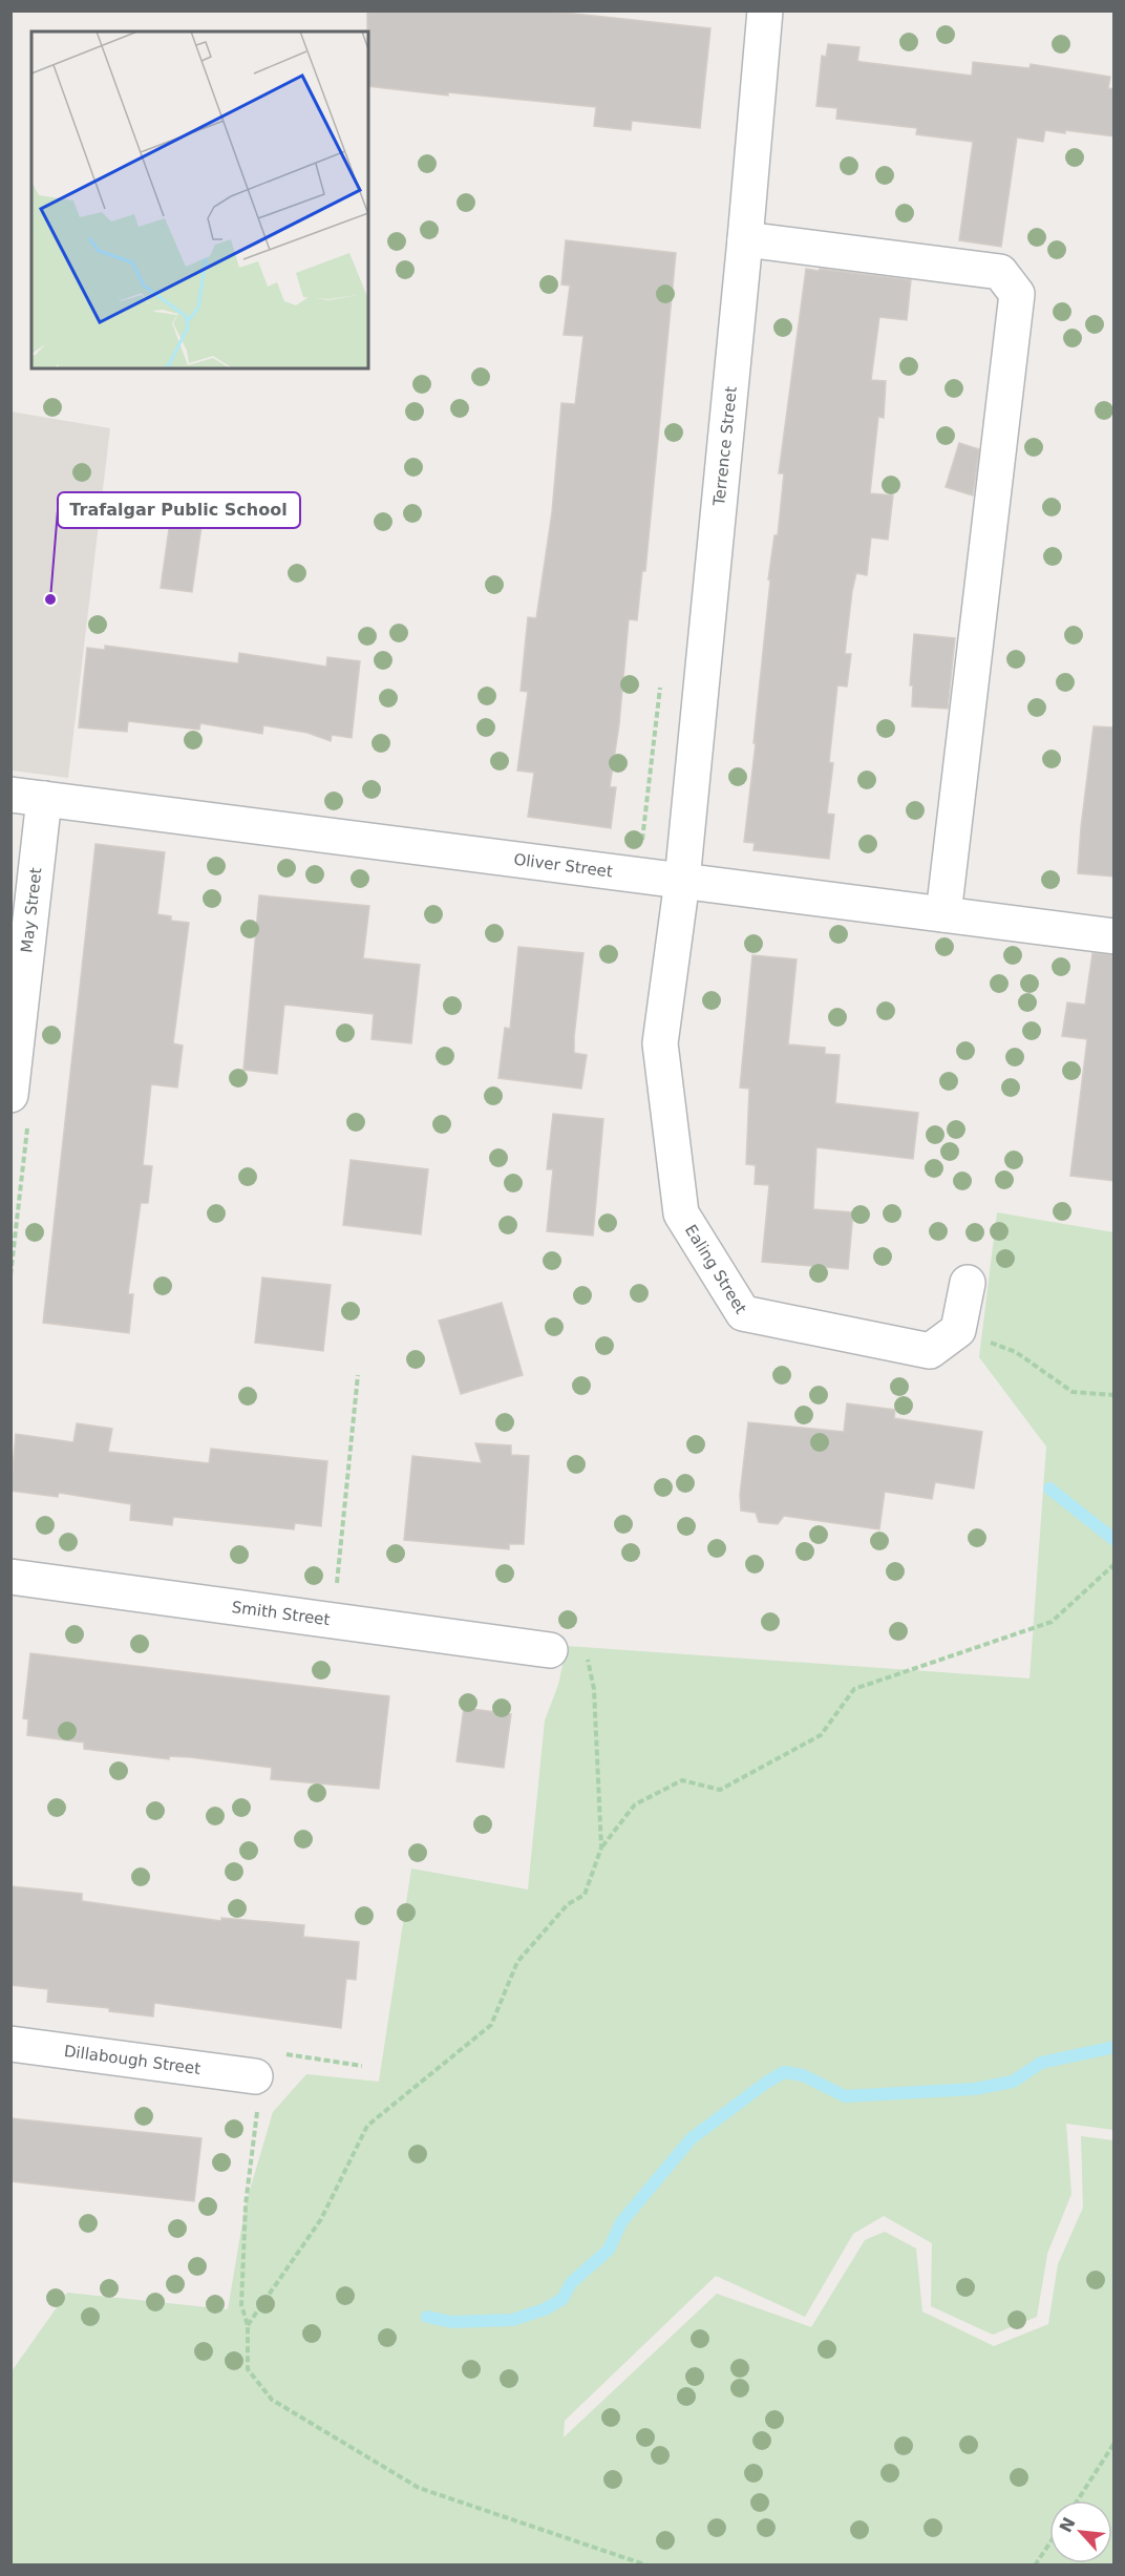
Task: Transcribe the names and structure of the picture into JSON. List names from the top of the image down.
{
  "streets": {
    "street": [
      "Terrence Street",
      "Oliver Street",
      "May Street",
      "Ealing Street",
      "Smith Street",
      "Dillabough Street"
    ]
  },
  "crossings": [
    ["Terrence Street", "Oliver Street"],
    ["Terrence Street", "Ealing Street"],
    ["Oliver Street", "May Street"],
    ["Oliver Street", "Ealing Street"]
  ],
  "places": ["Trafalgar Public School"],
  "north": "top left"
}
